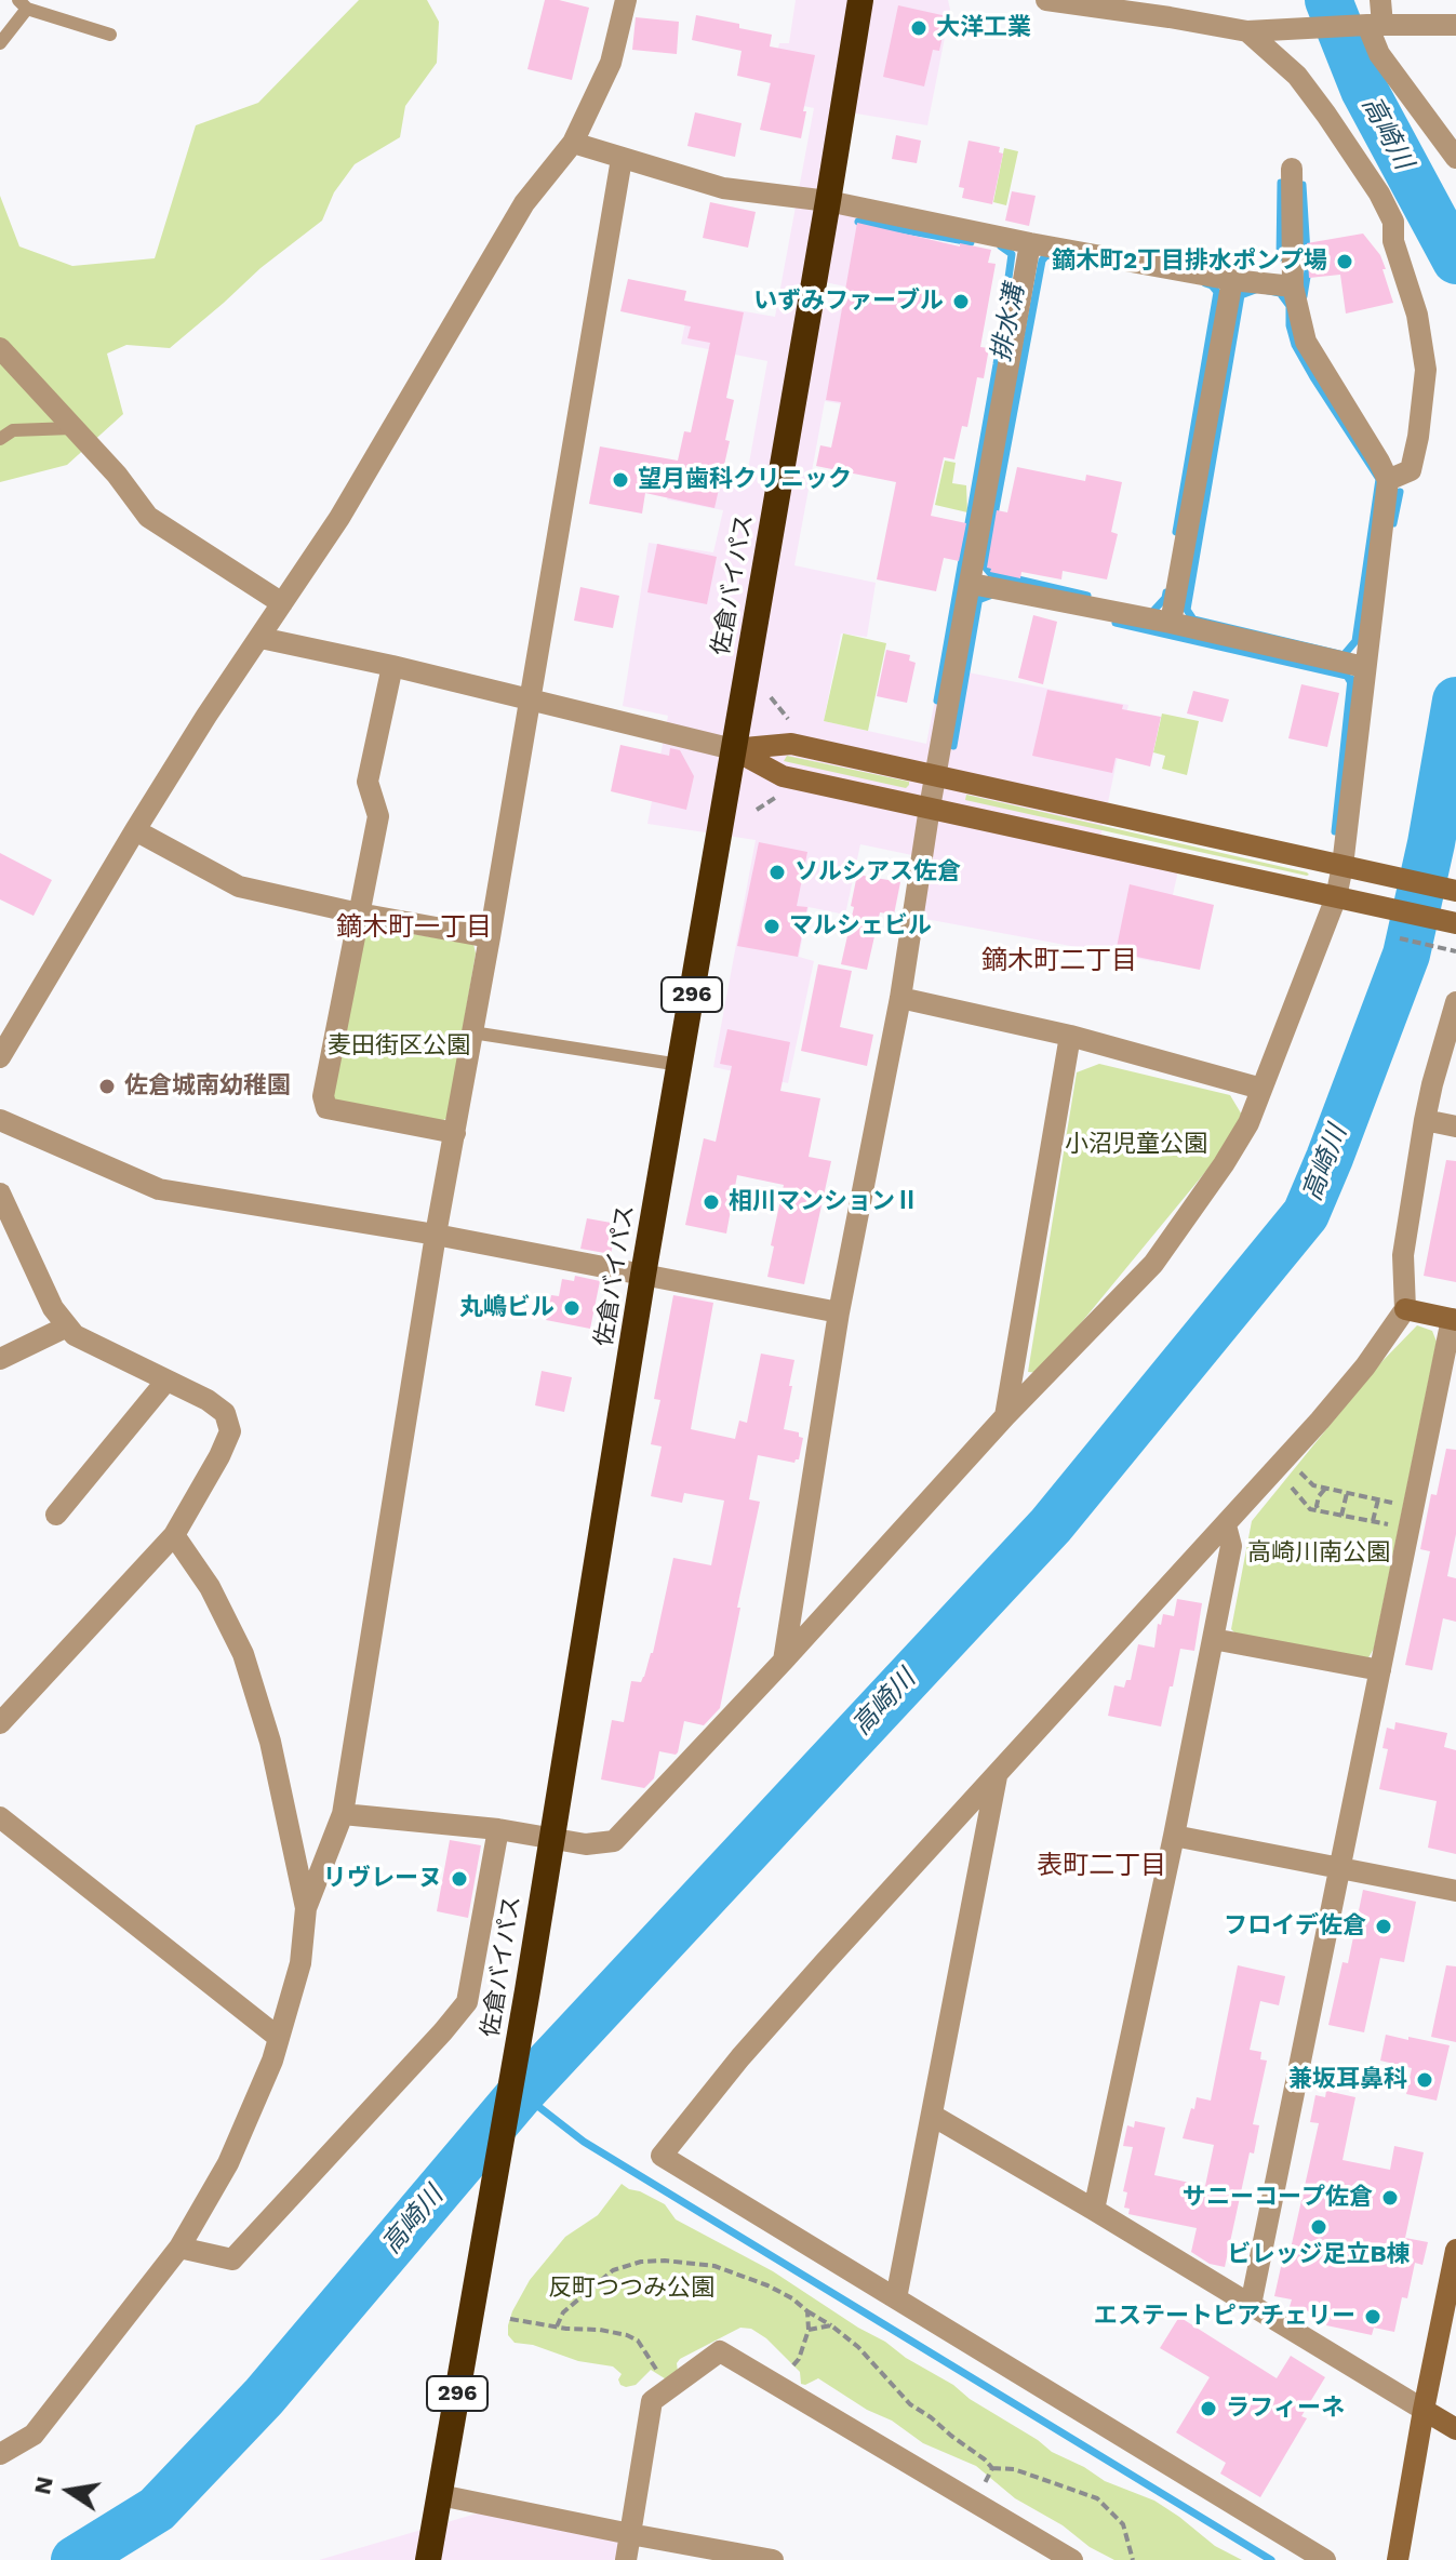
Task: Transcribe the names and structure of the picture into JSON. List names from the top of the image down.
{
  "streets": {
    "highway": ["佐倉バイパス", "296"]
  },
  "districts": ["鏑木町一丁目", "鏑木町二丁目", "表町二丁目"],
  "water": ["高崎川", "排水溝"],
  "parks": [
    "麦田街区公園",
    "小沼児童公園",
    "高崎川南公園",
    "反町つつみ公園"
  ],
  "places": [
    "大洋工業",
    "鏑木町2丁目排水ポンプ場",
    "いずみファーブル",
    "望月歯科クリニック",
    "ソルシアス佐倉",
    "マルシェビル",
    "佐倉城南幼稚園",
    "相川マンションⅡ",
    "丸嶋ビル",
    "リヴレーヌ",
    "フロイデ佐倉",
    "兼坂耳鼻科",
    "サニーコープ佐倉",
    "ビレッジ足立B棟",
    "エステートピアチェリー",
    "ラフィーネ"
  ],
  "north": "left"
}
